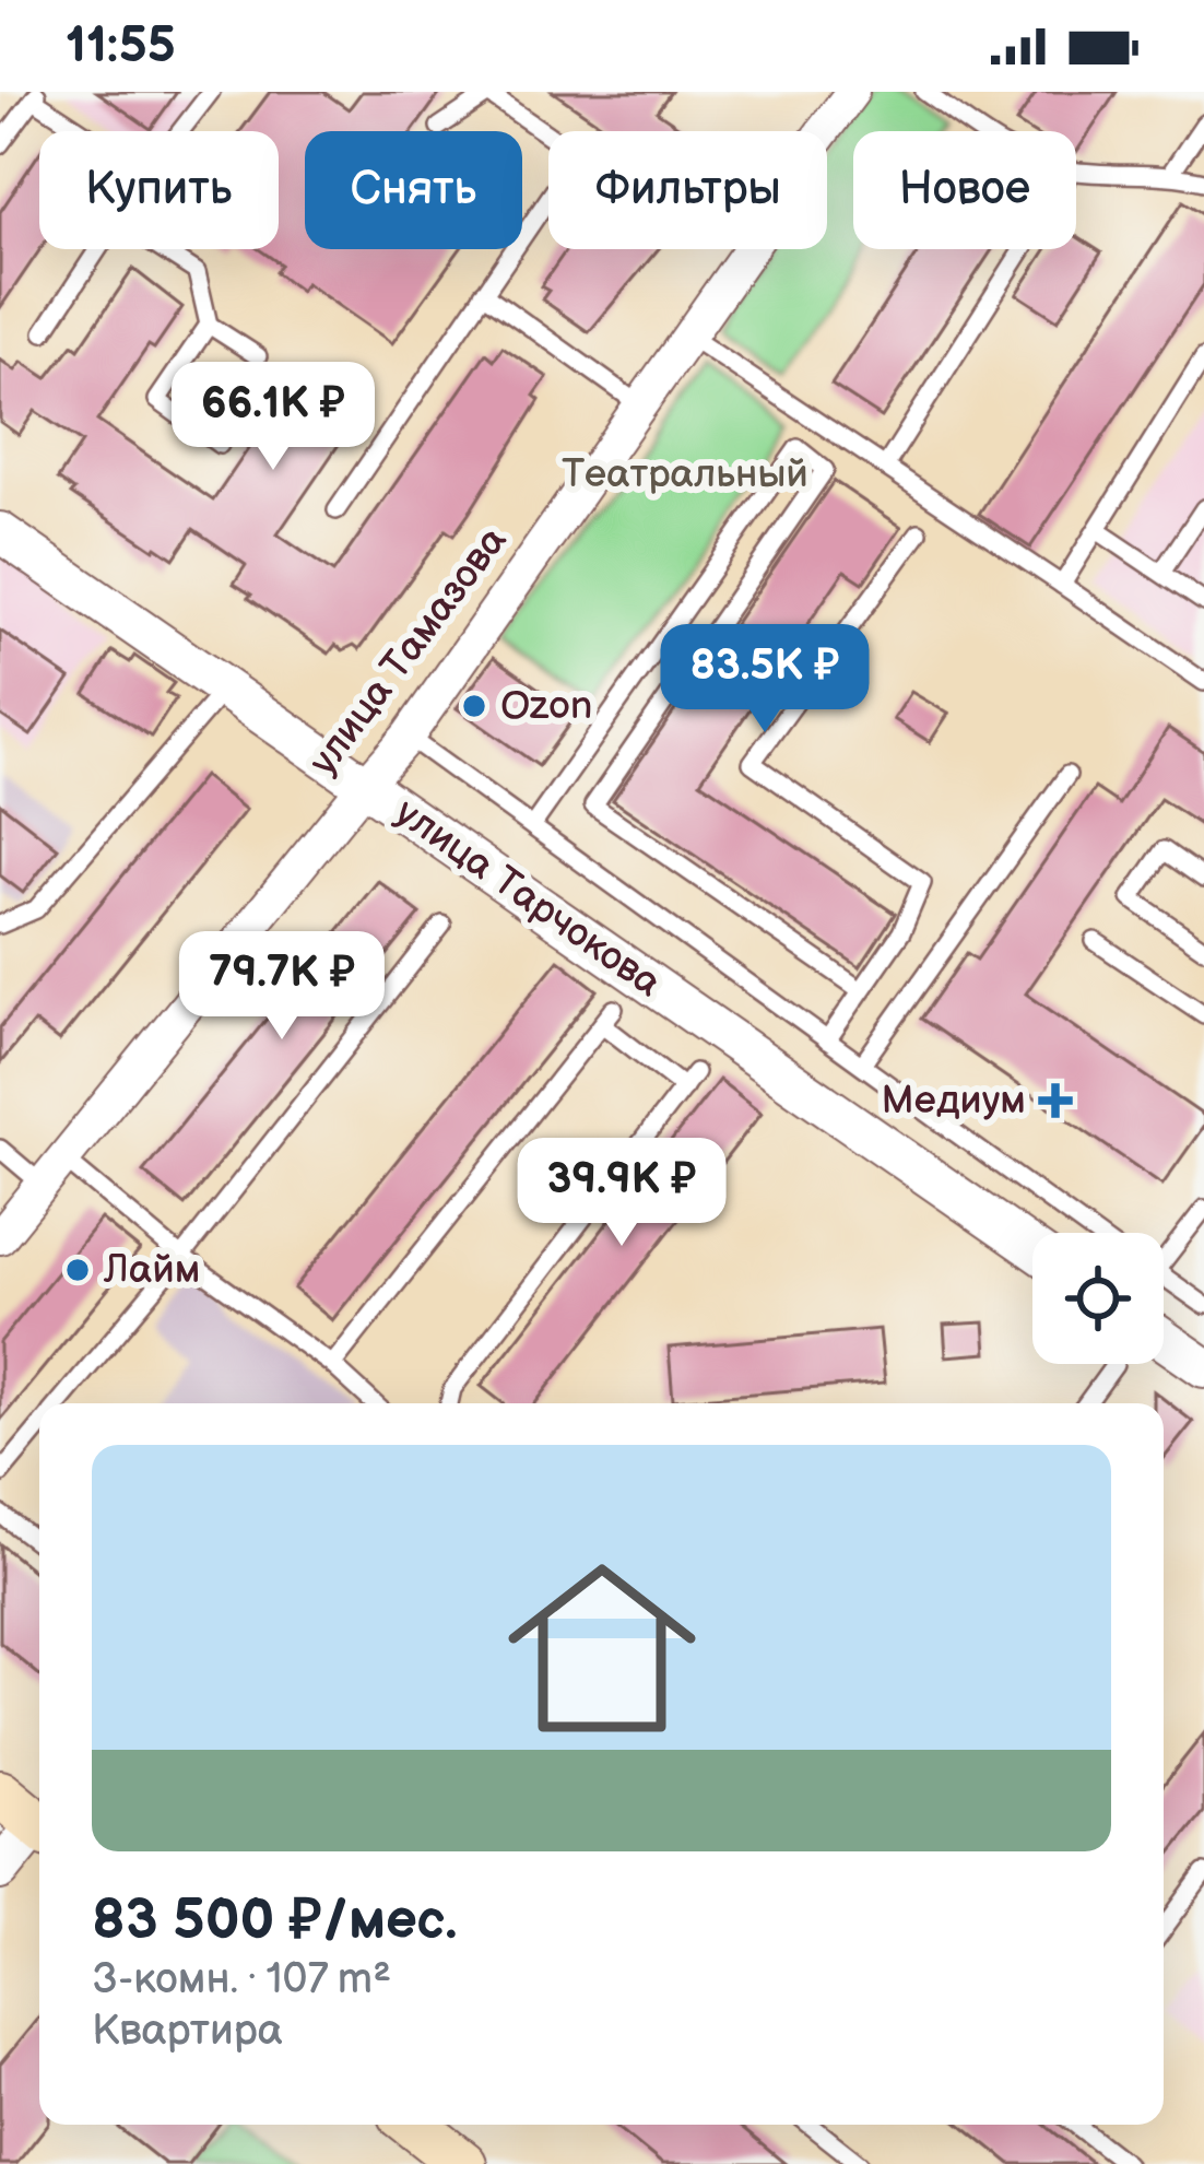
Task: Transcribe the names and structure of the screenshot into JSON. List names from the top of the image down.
{
  "streets": {
    "street": ["улица Тамазова", "улица Тарчокова"]
  },
  "crossings": [
    ["улица Тамазова", "улица Тарчокова"]
  ],
  "parks": ["Театральный"],
  "places": {
    "other": ["Ozon", "Лайм"],
    "health": ["Медиум"]
  },
  "page": {
    "status": "11:55",
    "chip": [
      "Купить",
      "Снять",
      "Фильтры",
      "Новое"
    ],
    "price": [
      "66.1K ₽",
      "83.5K ₽",
      "79.7K ₽",
      "39.9K ₽"
    ],
    "list": [
      {
        "name": "83 500 ₽/мес.",
        "note": "3-комн. · 107 m² · Квартира"
      }
    ]
  }
}
